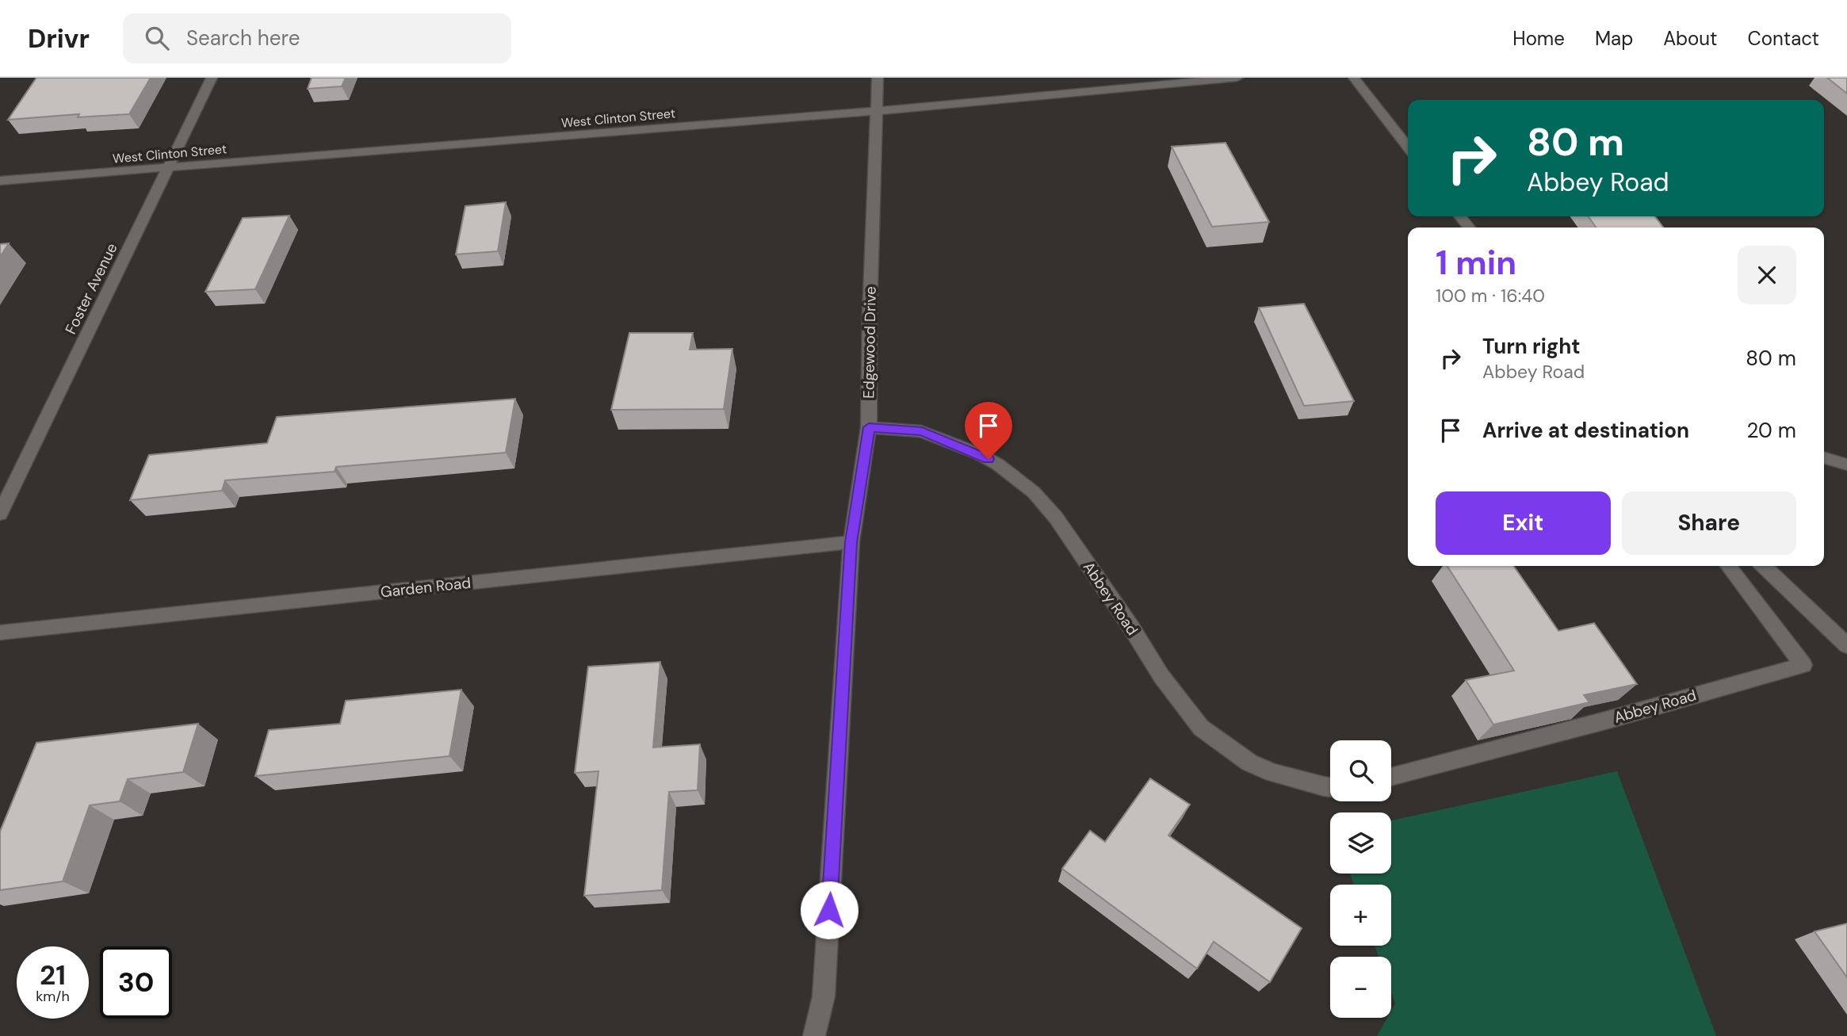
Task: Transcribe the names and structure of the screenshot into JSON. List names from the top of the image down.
{
  "streets": {
    "street": [
      "West Clinton Street",
      "Foster Avenue",
      "Edgewood Drive",
      "Garden Road",
      "Abbey Road"
    ]
  },
  "crossings": [
    ["West Clinton Street", "Foster Avenue"],
    ["West Clinton Street", "Edgewood Drive"],
    ["Edgewood Drive", "Garden Road"],
    ["Edgewood Drive", "Abbey Road"]
  ],
  "page": {
    "header": "Drivr",
    "search": "Search here",
    "nav": [
      "Home",
      "Map",
      "About",
      "Contact"
    ],
    "turn": ["80 m", "Abbey Road"],
    "heading": ["1 min", "100 m · 16:40"],
    "list": [
      {
        "name": "Turn right",
        "note": "Abbey Road",
        "value": "80 m"
      },
      {
        "name": "Arrive at destination",
        "value": "20 m"
      }
    ],
    "buttons": ["Exit", "Share"],
    "map_buttons": ["+", "−"],
    "speed": "21 km/h",
    "limit": "30"
  }
}
